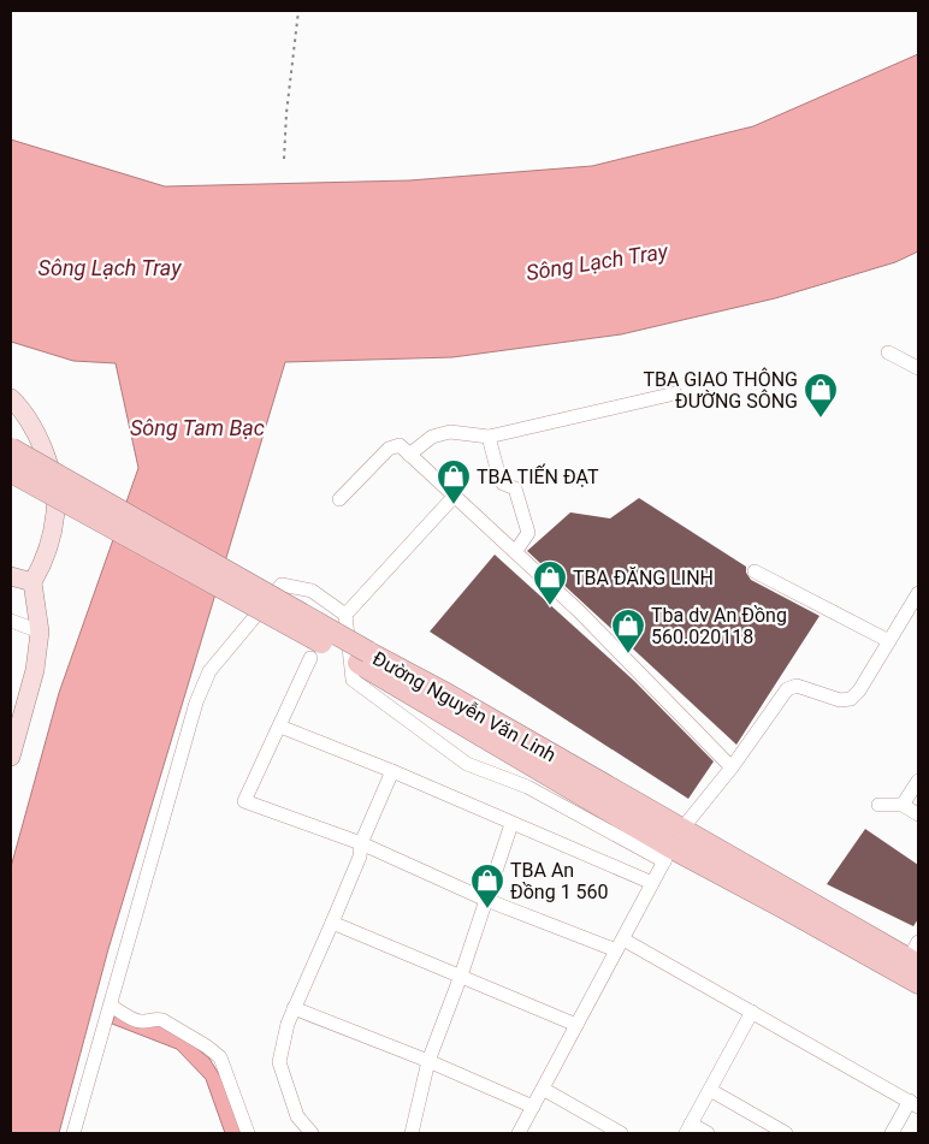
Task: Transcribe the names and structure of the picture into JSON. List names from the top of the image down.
{
  "streets": {
    "highway": ["Đường Nguyễn Văn Linh"]
  },
  "water": ["Sông Lạch Tray", "Sông Tam Bạc"],
  "places": {
    "shop": [
      "TBA GIAO THÔNG ĐƯỜNG SÔNG",
      "TBA TIẾN ĐẠT",
      "TBA ĐĂNG LINH",
      "Tba dv An Đồng 560.020118",
      "TBA An Đồng 1 560"
    ]
  }
}
